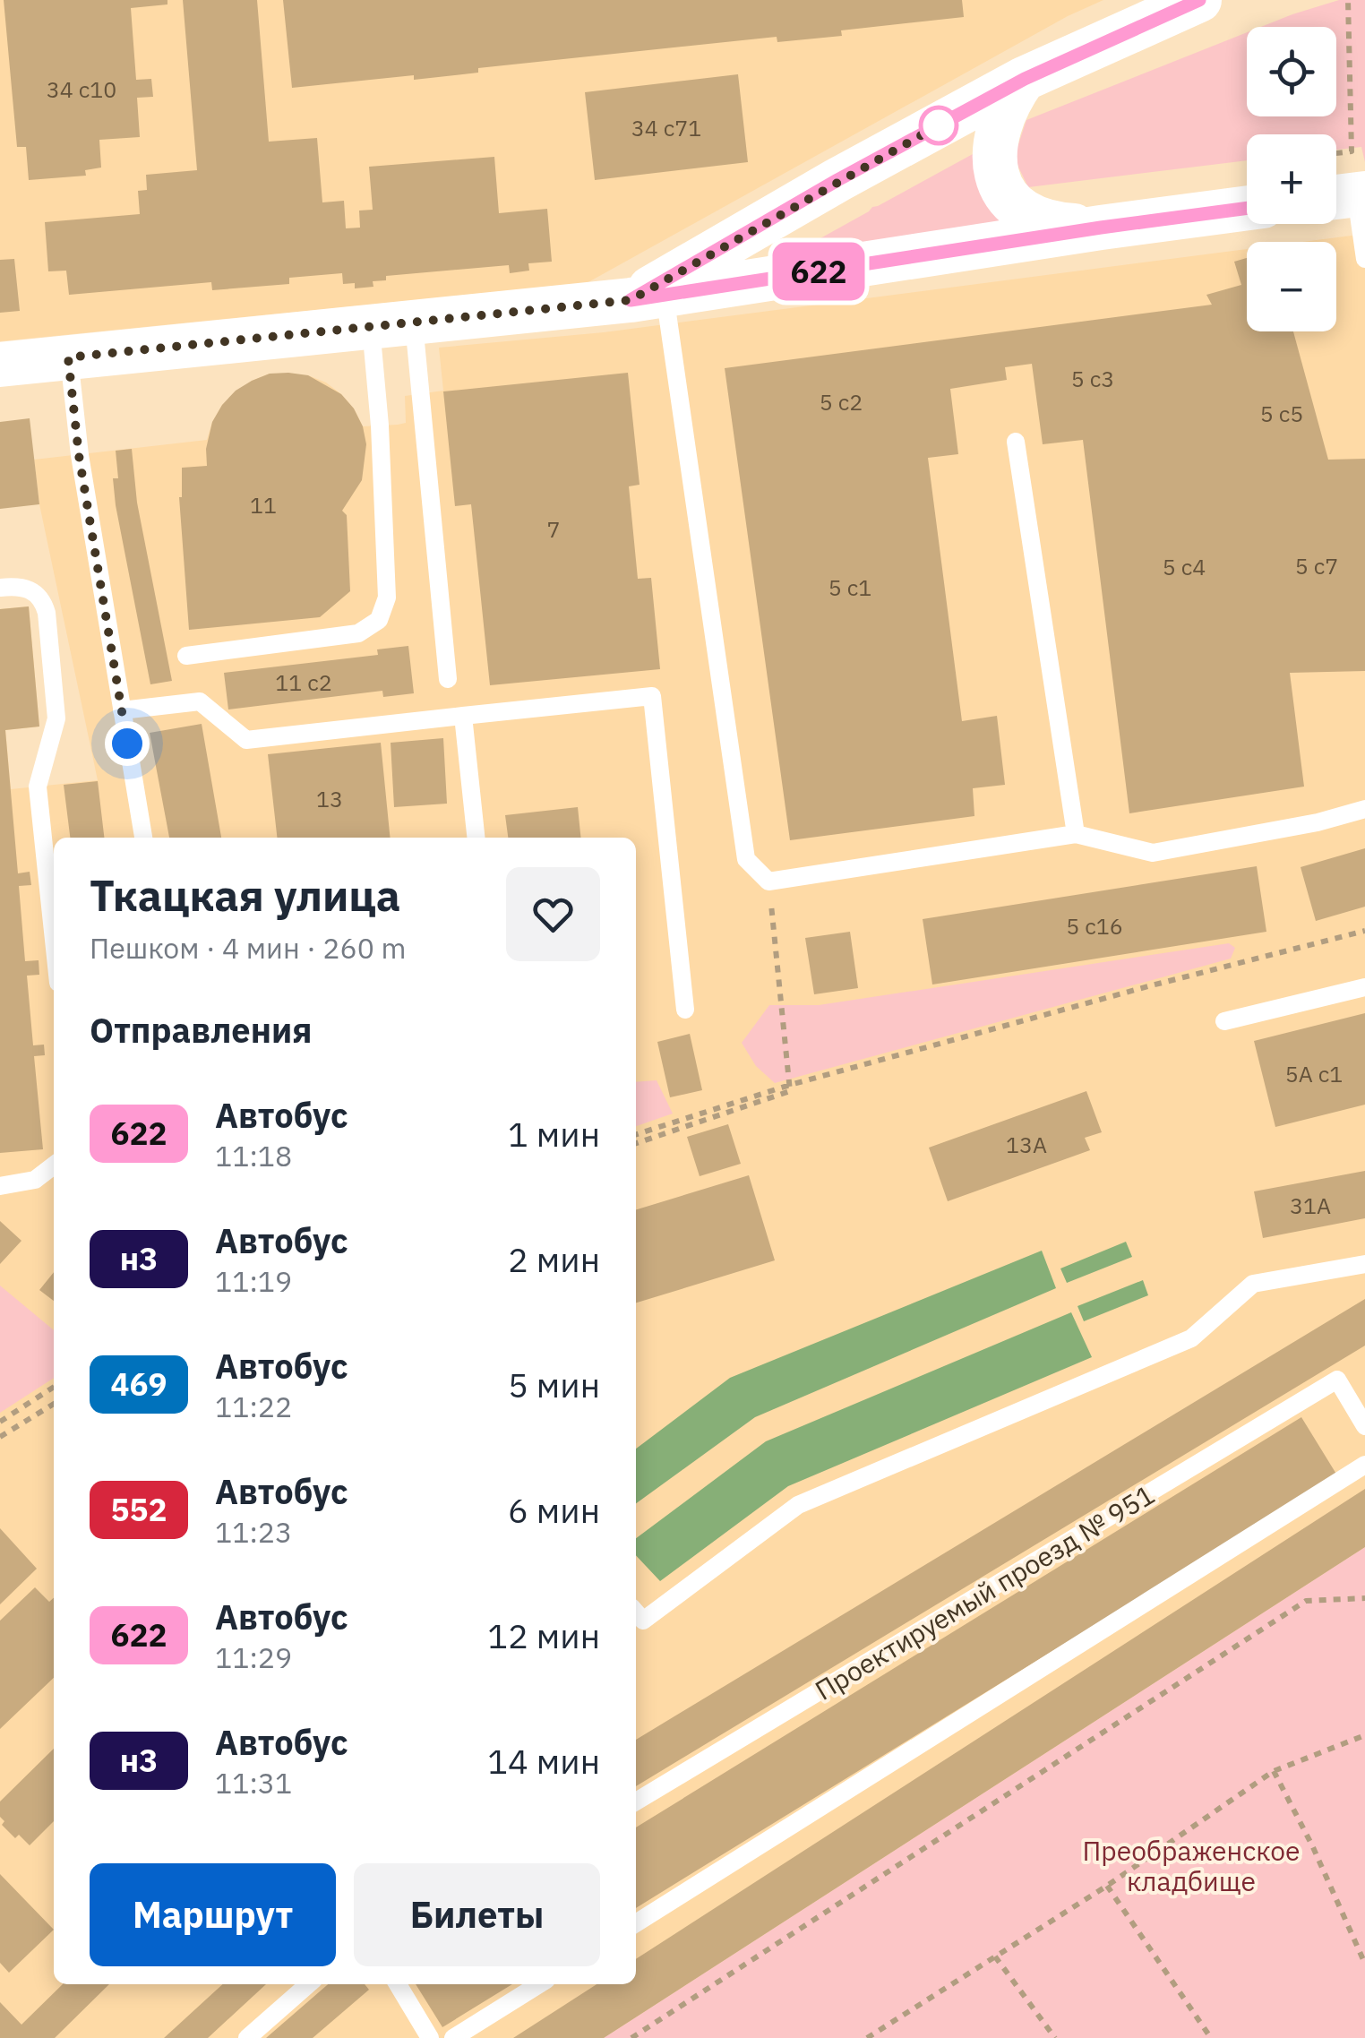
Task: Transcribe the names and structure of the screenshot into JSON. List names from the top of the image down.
{
  "streets": {
    "lane": ["Проектируемый проезд № 951"]
  },
  "parks": ["Преображенское кладбище"],
  "lines": ["bus line 622"],
  "house_numbers": [
    "34 с10",
    "34 с71",
    "5 с3",
    "5 с2",
    "5 с5",
    "11",
    "7",
    "5 с7",
    "5 с4",
    "5 с1",
    "11 с2",
    "13",
    "5 с16",
    "5А с1",
    "13А",
    "31А"
  ],
  "page": {
    "on_map": "622",
    "map_buttons": ["+", "−"],
    "heading": [
      ["Ткацкая улица", "Пешком · 4 мин · 260 m"],
      "Отправления"
    ],
    "list": [
      {
        "mark": "622",
        "name": "Автобус",
        "note": "11:18",
        "value": "1 мин"
      },
      {
        "mark": "н3",
        "name": "Автобус",
        "note": "11:19",
        "value": "2 мин"
      },
      {
        "mark": "469",
        "name": "Автобус",
        "note": "11:22",
        "value": "5 мин"
      },
      {
        "mark": "552",
        "name": "Автобус",
        "note": "11:23",
        "value": "6 мин"
      },
      {
        "mark": "622",
        "name": "Автобус",
        "note": "11:29",
        "value": "12 мин"
      },
      {
        "mark": "н3",
        "name": "Автобус",
        "note": "11:31",
        "value": "14 мин"
      }
    ],
    "buttons": ["Маршрут", "Билеты"]
  }
}
